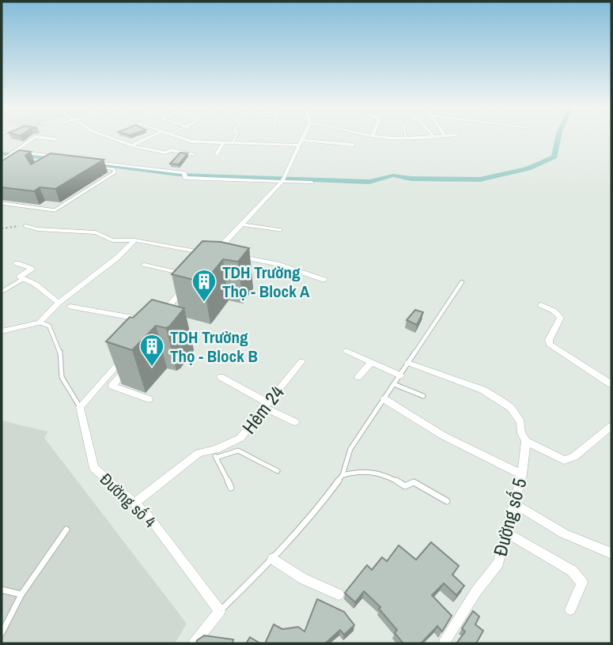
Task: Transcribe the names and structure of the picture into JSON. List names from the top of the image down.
{
  "streets": {
    "street": ["Hẻm 24", "Đường số 4", "Đường số 5"]
  },
  "crossings": [
    ["Hẻm 24", "Đường số 4"]
  ],
  "places": {
    "building": ["TDH Trường Thọ - Block A", "TDH Trường Thọ - Block B"]
  }
}
